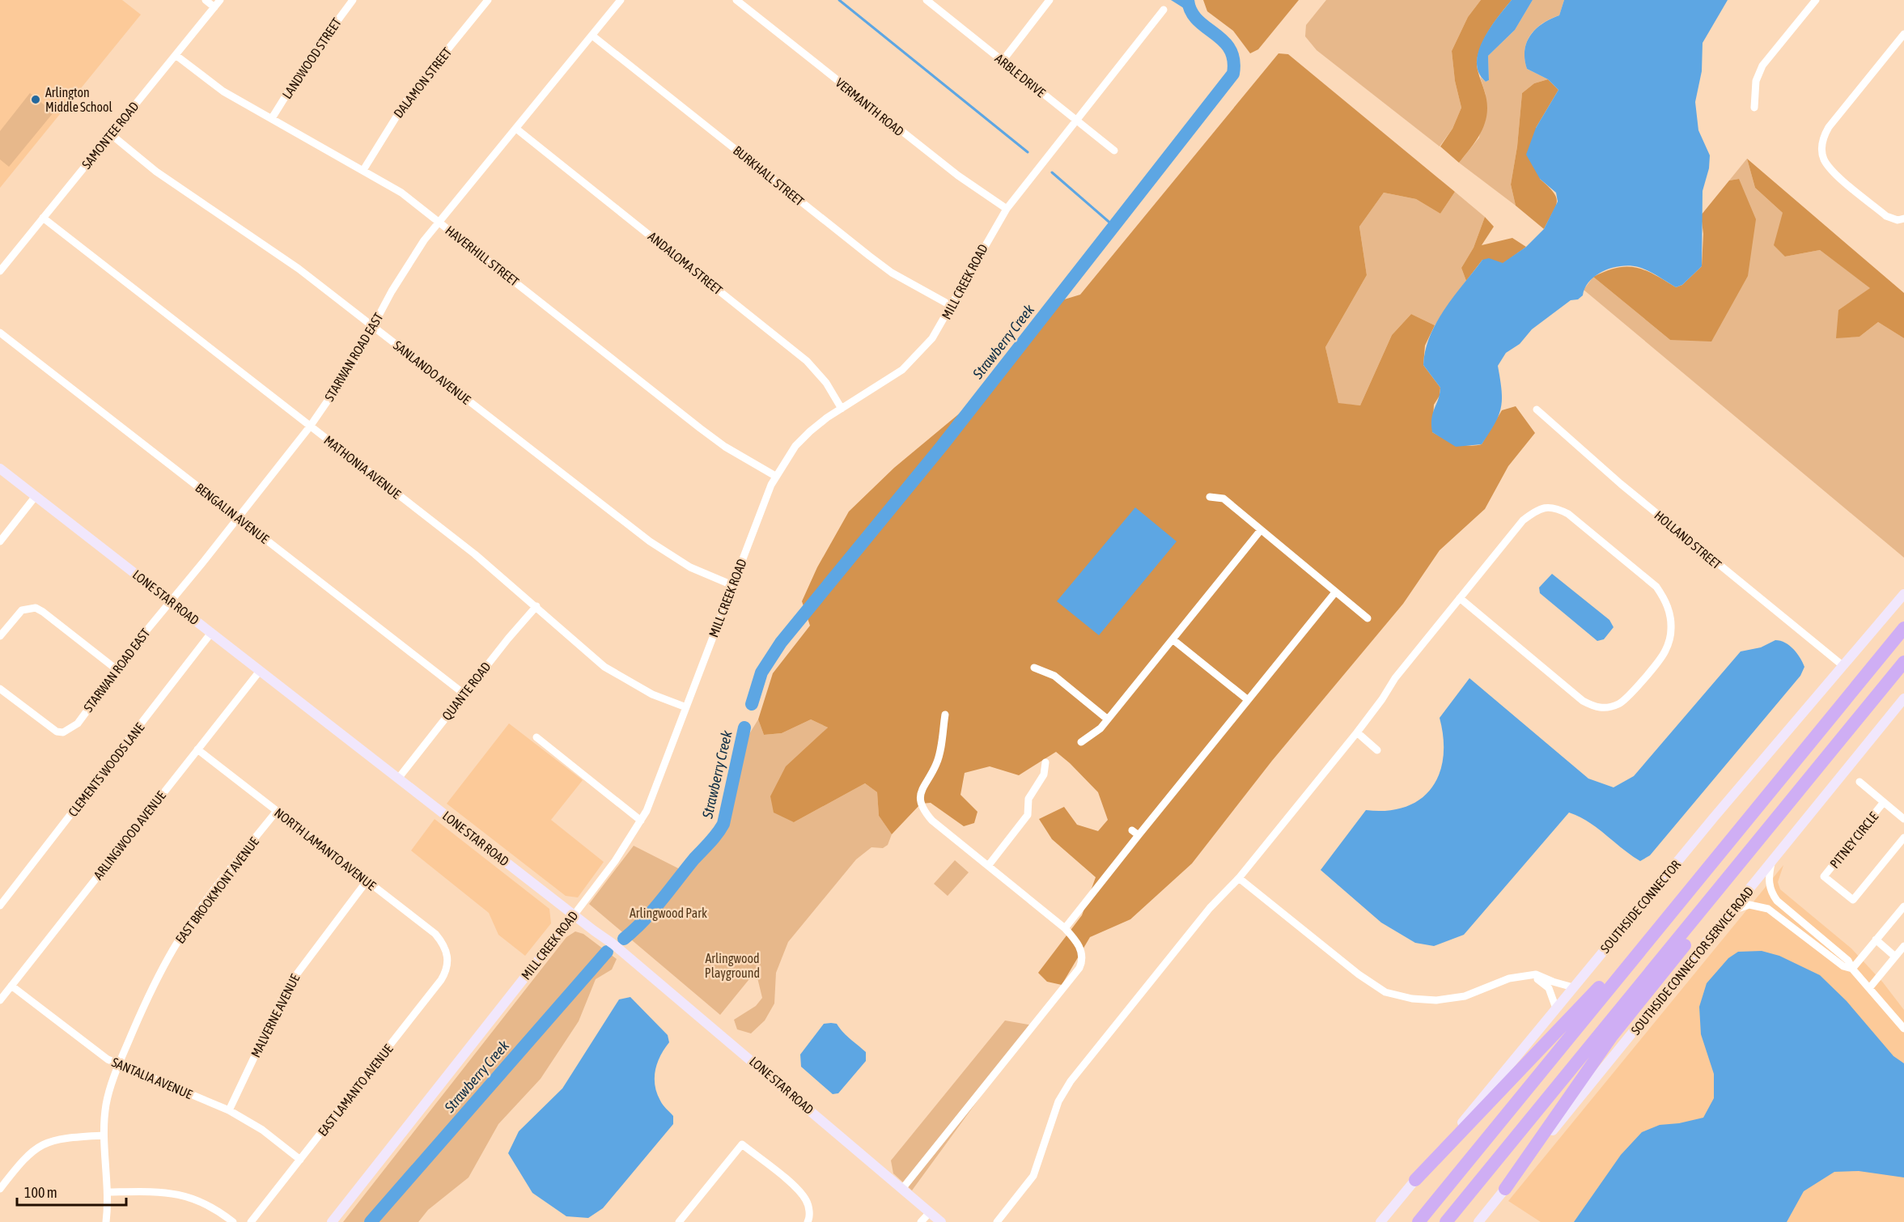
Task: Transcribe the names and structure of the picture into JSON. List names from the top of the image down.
{
  "streets": {
    "highway": ["SOUTHSIDE CONNECTOR"],
    "street": [
      "LANDWOOD STREET",
      "ARBLE DRIVE",
      "DALAMON STREET",
      "VERMANTH ROAD",
      "SAMONTEE ROAD",
      "BURKHALL STREET",
      "HAVERHILL STREET",
      "ANDALOMA STREET",
      "MILL CREEK ROAD",
      "STARWAN ROAD EAST",
      "SANLANDO AVENUE",
      "MATHONIA AVENUE",
      "BENGALIN AVENUE",
      "HOLLAND STREET",
      "LONE STAR ROAD",
      "QUANTE ROAD",
      "CLEMENTS WOODS LANE",
      "ARLINGWOOD AVENUE",
      "PITNEY CIRCLE",
      "NORTH LAMANTO AVENUE",
      "EAST BROOKMONT AVENUE",
      "SOUTHSIDE CONNECTOR SERVICE ROAD",
      "MALVERNE AVENUE",
      "SANTALIA AVENUE",
      "EAST LAMANTO AVENUE"
    ]
  },
  "crossings": [
    ["LANDWOOD STREET", "HAVERHILL STREET"],
    ["ARBLE DRIVE", "MILL CREEK ROAD"],
    ["DALAMON STREET", "HAVERHILL STREET"],
    ["VERMANTH ROAD", "MILL CREEK ROAD"],
    ["SAMONTEE ROAD", "HAVERHILL STREET"],
    ["SAMONTEE ROAD", "SANLANDO AVENUE"],
    ["SAMONTEE ROAD", "MATHONIA AVENUE"],
    ["BURKHALL STREET", "MILL CREEK ROAD"],
    ["BURKHALL STREET", "STARWAN ROAD EAST"],
    ["HAVERHILL STREET", "MILL CREEK ROAD"],
    ["HAVERHILL STREET", "STARWAN ROAD EAST"],
    ["ANDALOMA STREET", "MILL CREEK ROAD"],
    ["ANDALOMA STREET", "STARWAN ROAD EAST"],
    ["MILL CREEK ROAD", "SANLANDO AVENUE"],
    ["MILL CREEK ROAD", "MATHONIA AVENUE"],
    ["MILL CREEK ROAD", "LONE STAR ROAD"],
    ["STARWAN ROAD EAST", "SANLANDO AVENUE"],
    ["STARWAN ROAD EAST", "MATHONIA AVENUE"],
    ["STARWAN ROAD EAST", "BENGALIN AVENUE"],
    ["STARWAN ROAD EAST", "LONE STAR ROAD"],
    ["MATHONIA AVENUE", "QUANTE ROAD"],
    ["BENGALIN AVENUE", "QUANTE ROAD"],
    ["HOLLAND STREET", "SOUTHSIDE CONNECTOR"],
    ["LONE STAR ROAD", "QUANTE ROAD"],
    ["LONE STAR ROAD", "CLEMENTS WOODS LANE"],
    ["LONE STAR ROAD", "ARLINGWOOD AVENUE"],
    ["ARLINGWOOD AVENUE", "NORTH LAMANTO AVENUE"],
    ["ARLINGWOOD AVENUE", "SANTALIA AVENUE"],
    ["NORTH LAMANTO AVENUE", "EAST BROOKMONT AVENUE"],
    ["NORTH LAMANTO AVENUE", "MALVERNE AVENUE"],
    ["NORTH LAMANTO AVENUE", "EAST LAMANTO AVENUE"],
    ["EAST BROOKMONT AVENUE", "SANTALIA AVENUE"],
    ["MALVERNE AVENUE", "SANTALIA AVENUE"],
    ["SANTALIA AVENUE", "EAST LAMANTO AVENUE"]
  ],
  "water": ["Strawberry Creek"],
  "parks": ["Arlingwood Park", "Arlingwood Playground"],
  "places": ["Arlington Middle School"],
  "scale_bar": "100 m"
}
